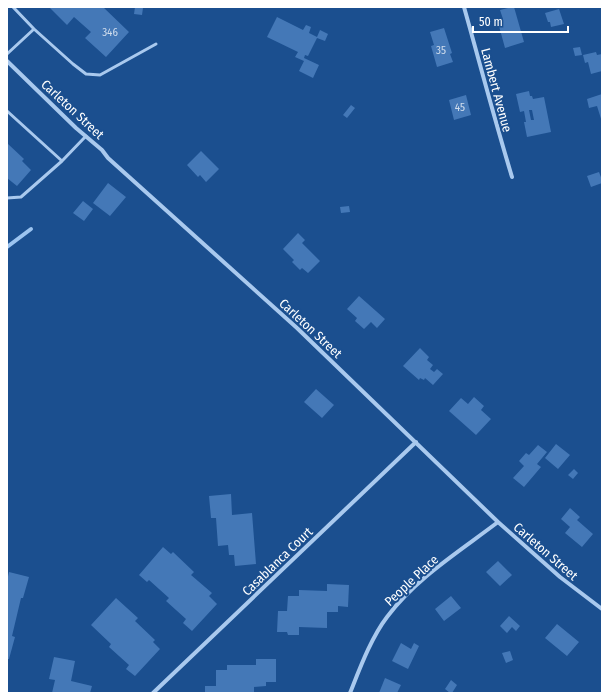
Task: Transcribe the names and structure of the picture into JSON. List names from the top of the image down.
{
  "streets": {
    "street": [
      "Lambert Avenue",
      "Carleton Street",
      "Casablanca Court",
      "People Place"
    ]
  },
  "crossings": [
    ["Carleton Street", "Casablanca Court"],
    ["Carleton Street", "People Place"]
  ],
  "house_numbers": ["346", "35", "45"],
  "scale_bar": "50 m"
}
